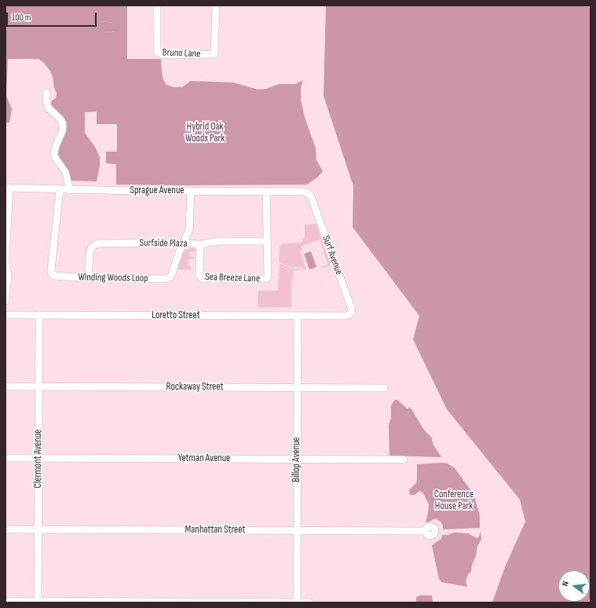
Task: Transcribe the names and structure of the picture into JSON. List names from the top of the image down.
{
  "streets": {
    "street": [
      "Bruno Lane",
      "Sprague Avenue",
      "Surfside Plaza",
      "Surf Avenue",
      "Winding Woods Loop",
      "Sea Breeze Lane",
      "Loretto Street",
      "Rockaway Street",
      "Clermont Avenue",
      "Yetman Avenue",
      "Billop Avenue",
      "Manhattan Street"
    ]
  },
  "crossings": [
    ["Sprague Avenue", "Surf Avenue"],
    ["Sprague Avenue", "Winding Woods Loop"],
    ["Sprague Avenue", "Sea Breeze Lane"],
    ["Surfside Plaza", "Winding Woods Loop"],
    ["Surfside Plaza", "Sea Breeze Lane"],
    ["Surf Avenue", "Loretto Street"],
    ["Loretto Street", "Clermont Avenue"],
    ["Loretto Street", "Billop Avenue"],
    ["Rockaway Street", "Clermont Avenue"],
    ["Rockaway Street", "Billop Avenue"],
    ["Clermont Avenue", "Yetman Avenue"],
    ["Clermont Avenue", "Manhattan Street"],
    ["Yetman Avenue", "Billop Avenue"],
    ["Billop Avenue", "Manhattan Street"]
  ],
  "parks": ["Hybrid Oak Woods Park", "Conference House Park"],
  "scale_bar": "100 m",
  "north": "left"
}
